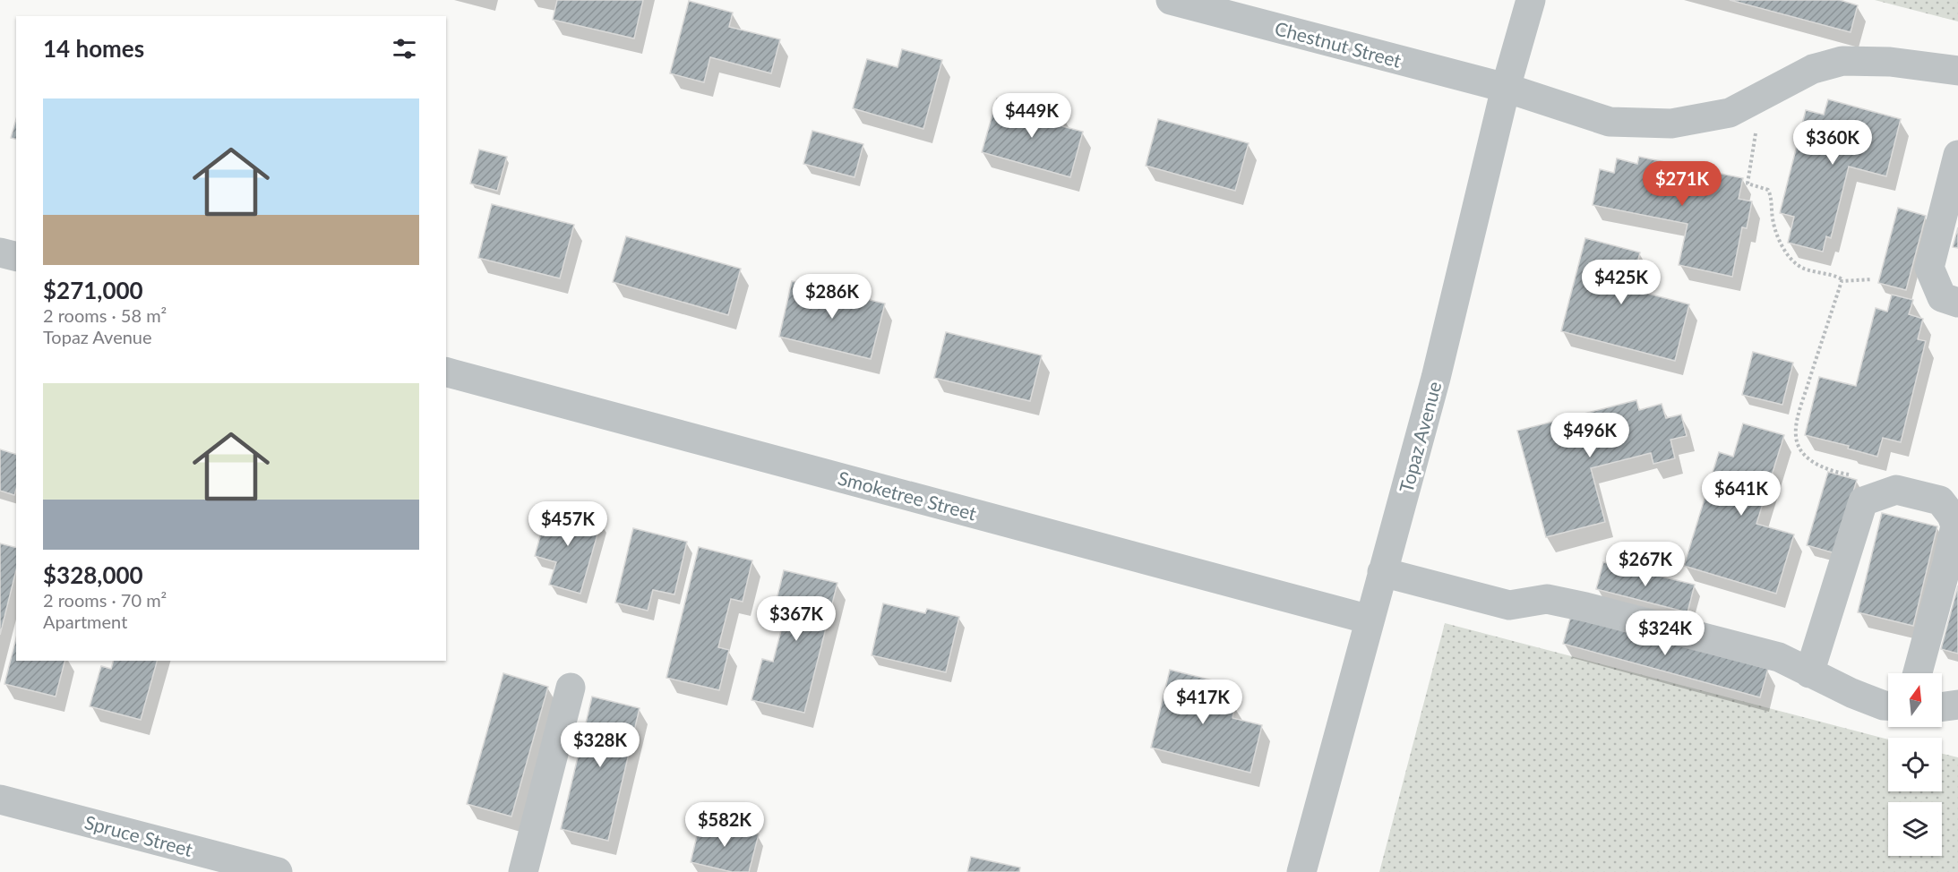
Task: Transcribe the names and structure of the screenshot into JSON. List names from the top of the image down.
{
  "streets": {
    "street": [
      "Chestnut Street",
      "Topaz Avenue",
      "Smoketree Street",
      "Spruce Street"
    ]
  },
  "crossings": [
    ["Chestnut Street", "Topaz Avenue"],
    ["Topaz Avenue", "Smoketree Street"]
  ],
  "north": "top",
  "page": {
    "heading": "14 homes",
    "list": [
      {
        "name": "$271,000",
        "note": "2 rooms · 58 m² · Topaz Avenue"
      },
      {
        "name": "$328,000",
        "note": "2 rooms · 70 m² · Apartment"
      }
    ],
    "price": [
      "$449K",
      "$360K",
      "$271K",
      "$425K",
      "$286K",
      "$496K",
      "$641K",
      "$457K",
      "$267K",
      "$367K",
      "$324K",
      "$417K",
      "$328K",
      "$582K"
    ]
  }
}
